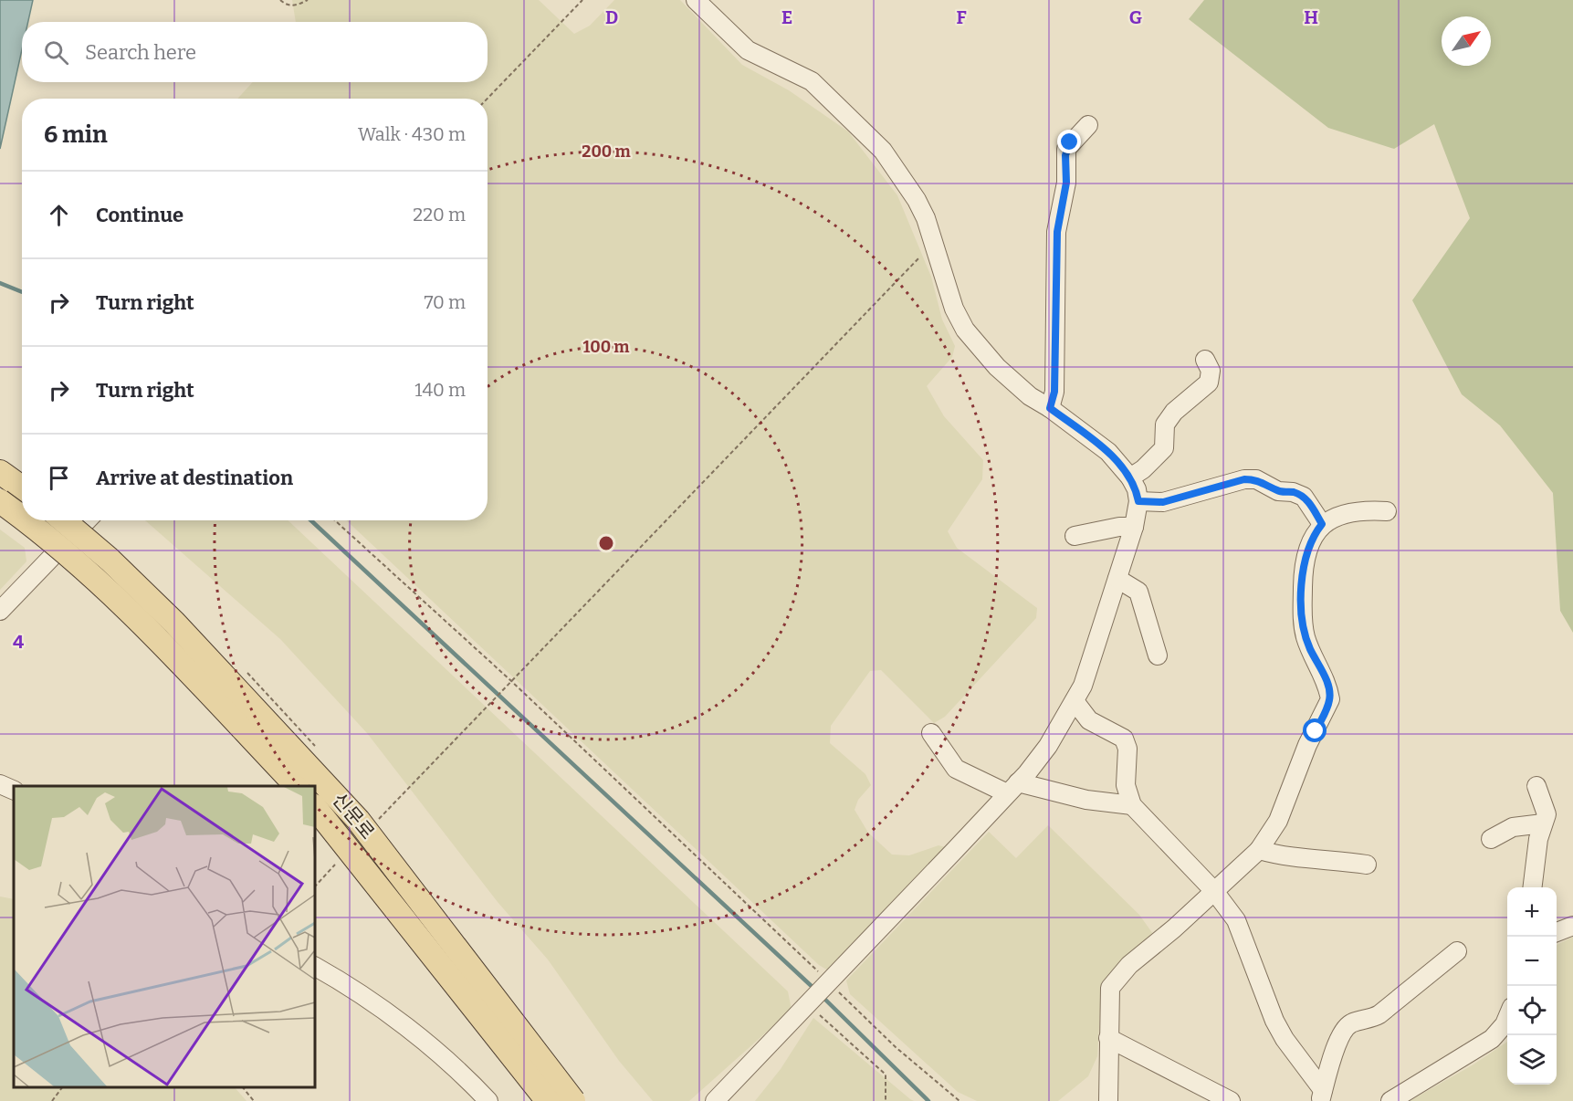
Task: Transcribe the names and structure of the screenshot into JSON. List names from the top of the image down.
{
  "streets": {
    "main road": ["신문로"]
  },
  "north": "top right",
  "page": {
    "search": "Search here",
    "heading": ["6 min", "Walk · 430 m"],
    "list": [
      ["Continue", "220 m"],
      ["Turn right", "70 m"],
      ["Turn right", "140 m"],
      "Arrive at destination"
    ],
    "map_buttons": ["+", "−"]
  },
  "grid": {
    "columns": [
      "D",
      "E",
      "F",
      "G",
      "H"
    ],
    "rows": ["4"]
  },
  "rings": ["200 m", "100 m"]
}
